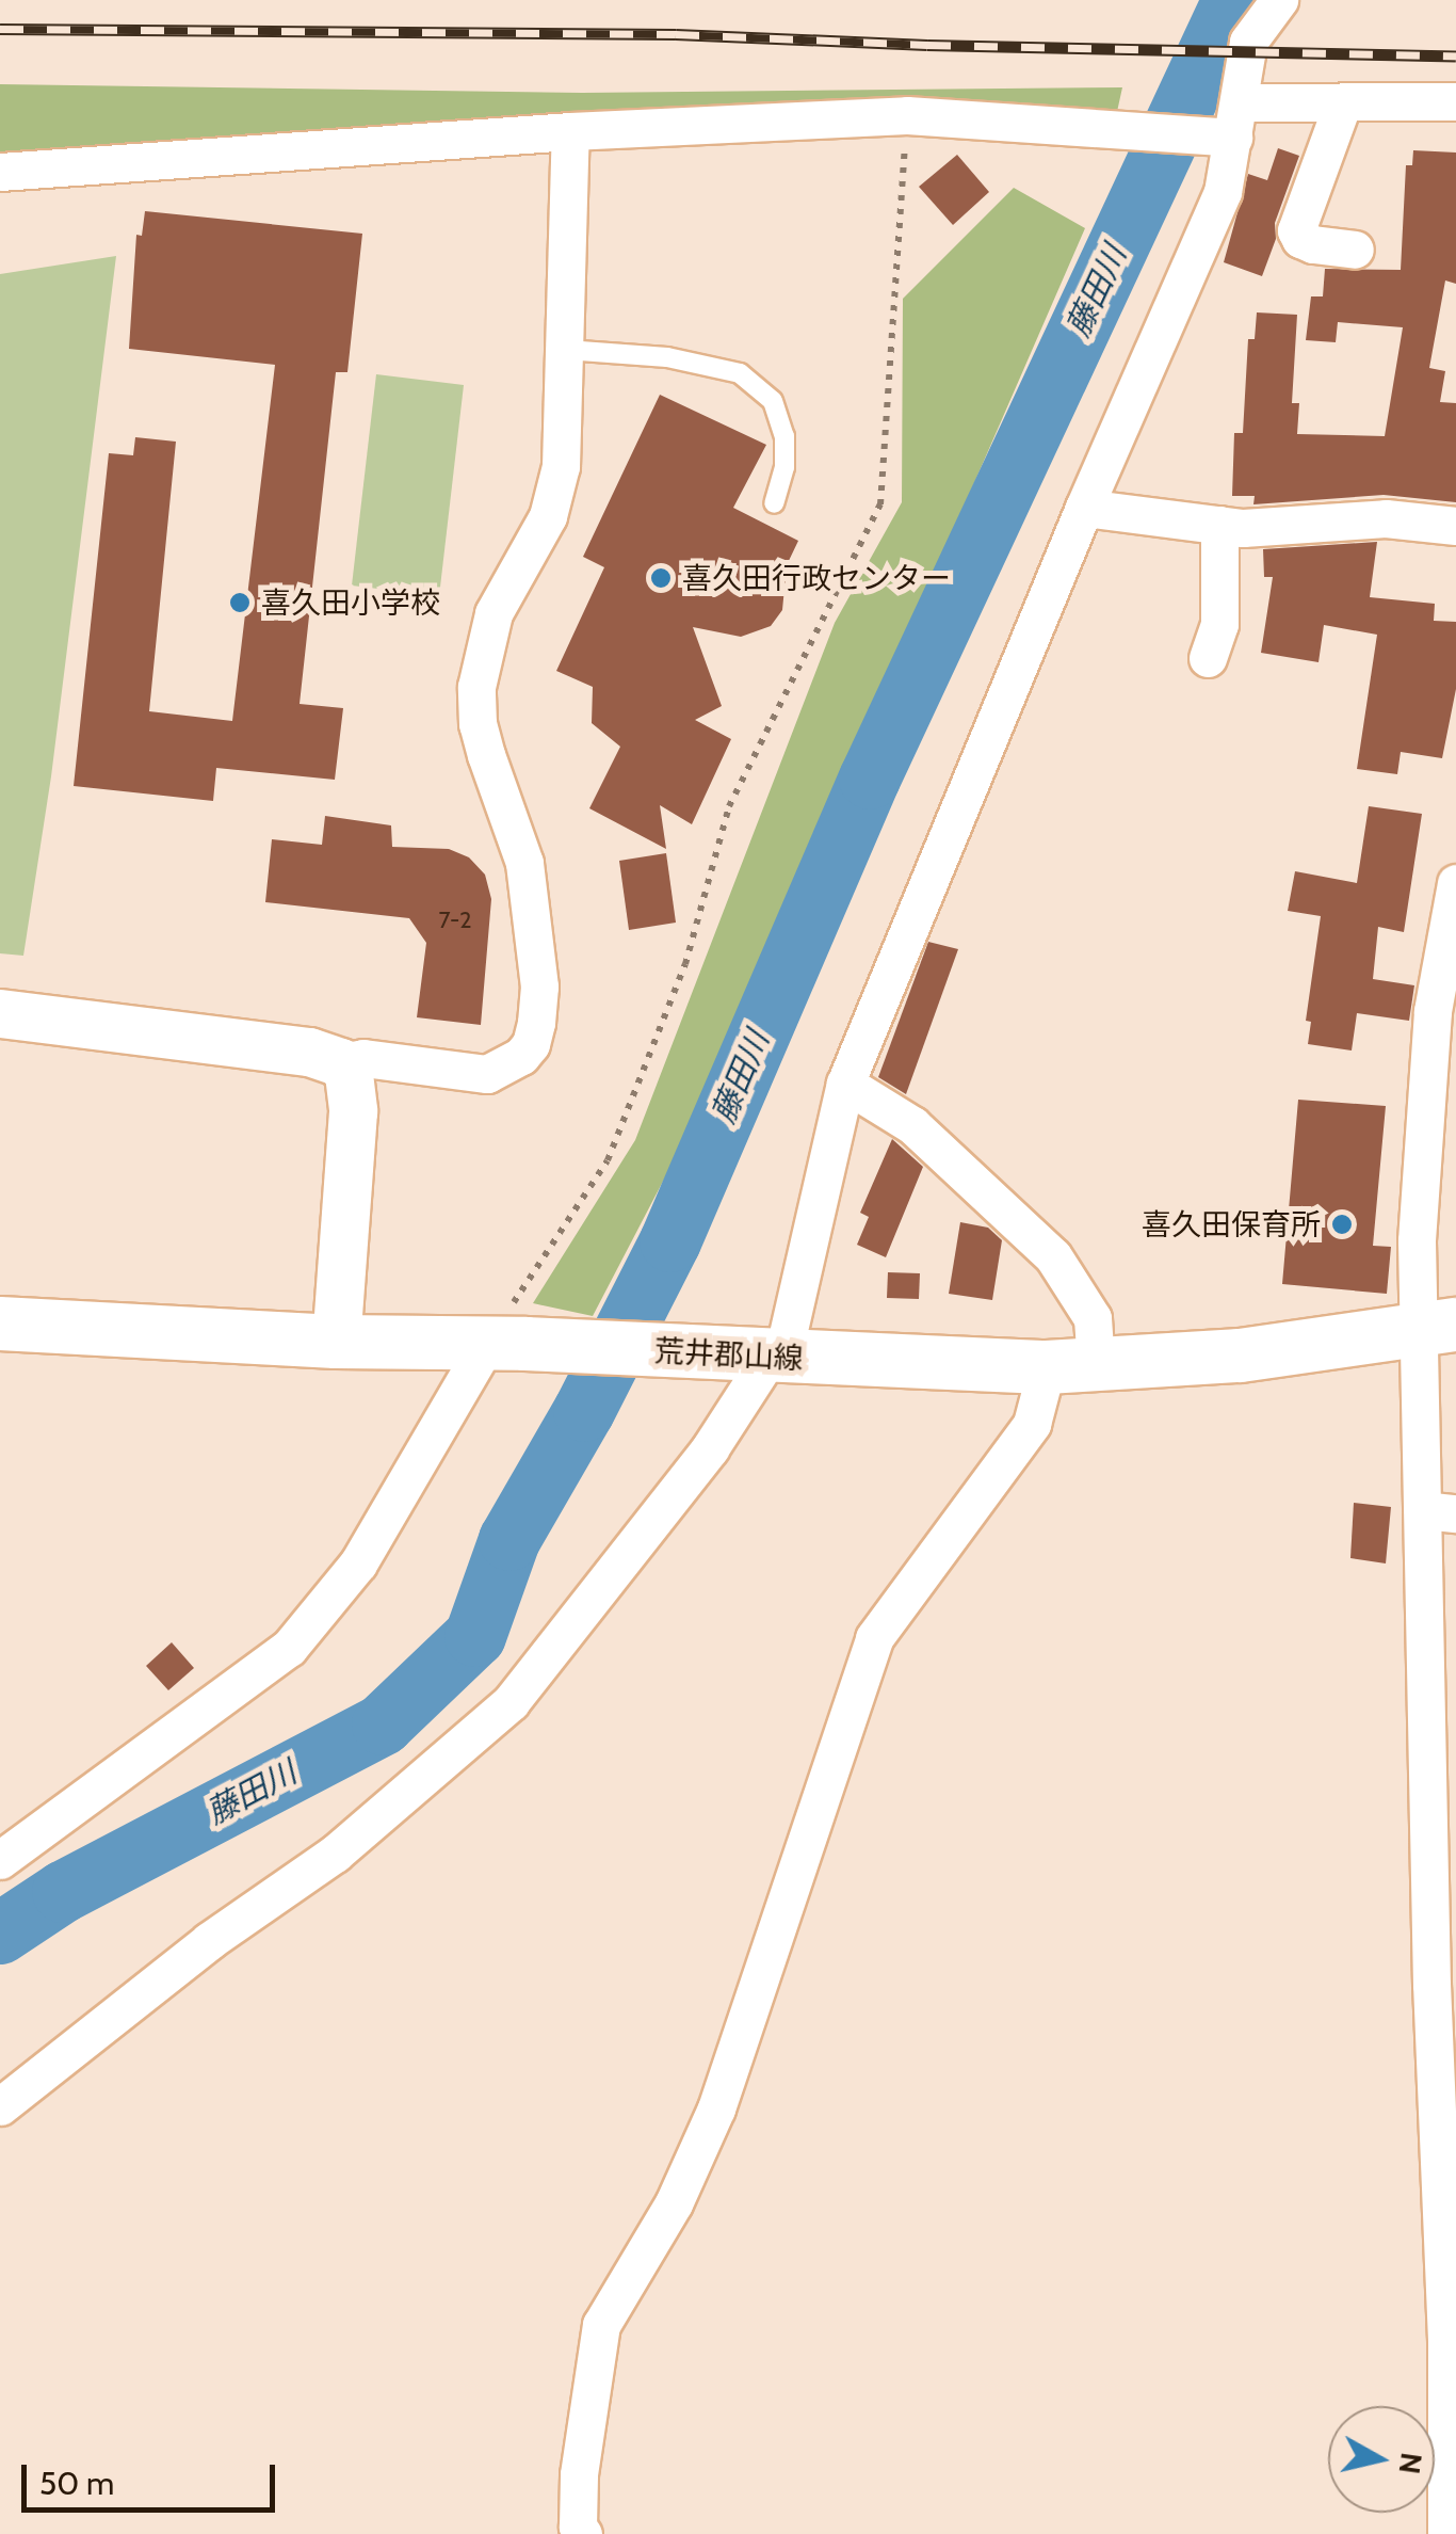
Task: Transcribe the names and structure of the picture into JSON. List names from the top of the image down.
{
  "streets": {
    "main road": ["荒井郡山線"]
  },
  "water": ["藤田川"],
  "places": ["喜久田行政センター", "喜久田小学校", "喜久田保育所"],
  "house_numbers": ["7-2"],
  "scale_bar": "50 m",
  "north": "right"
}
